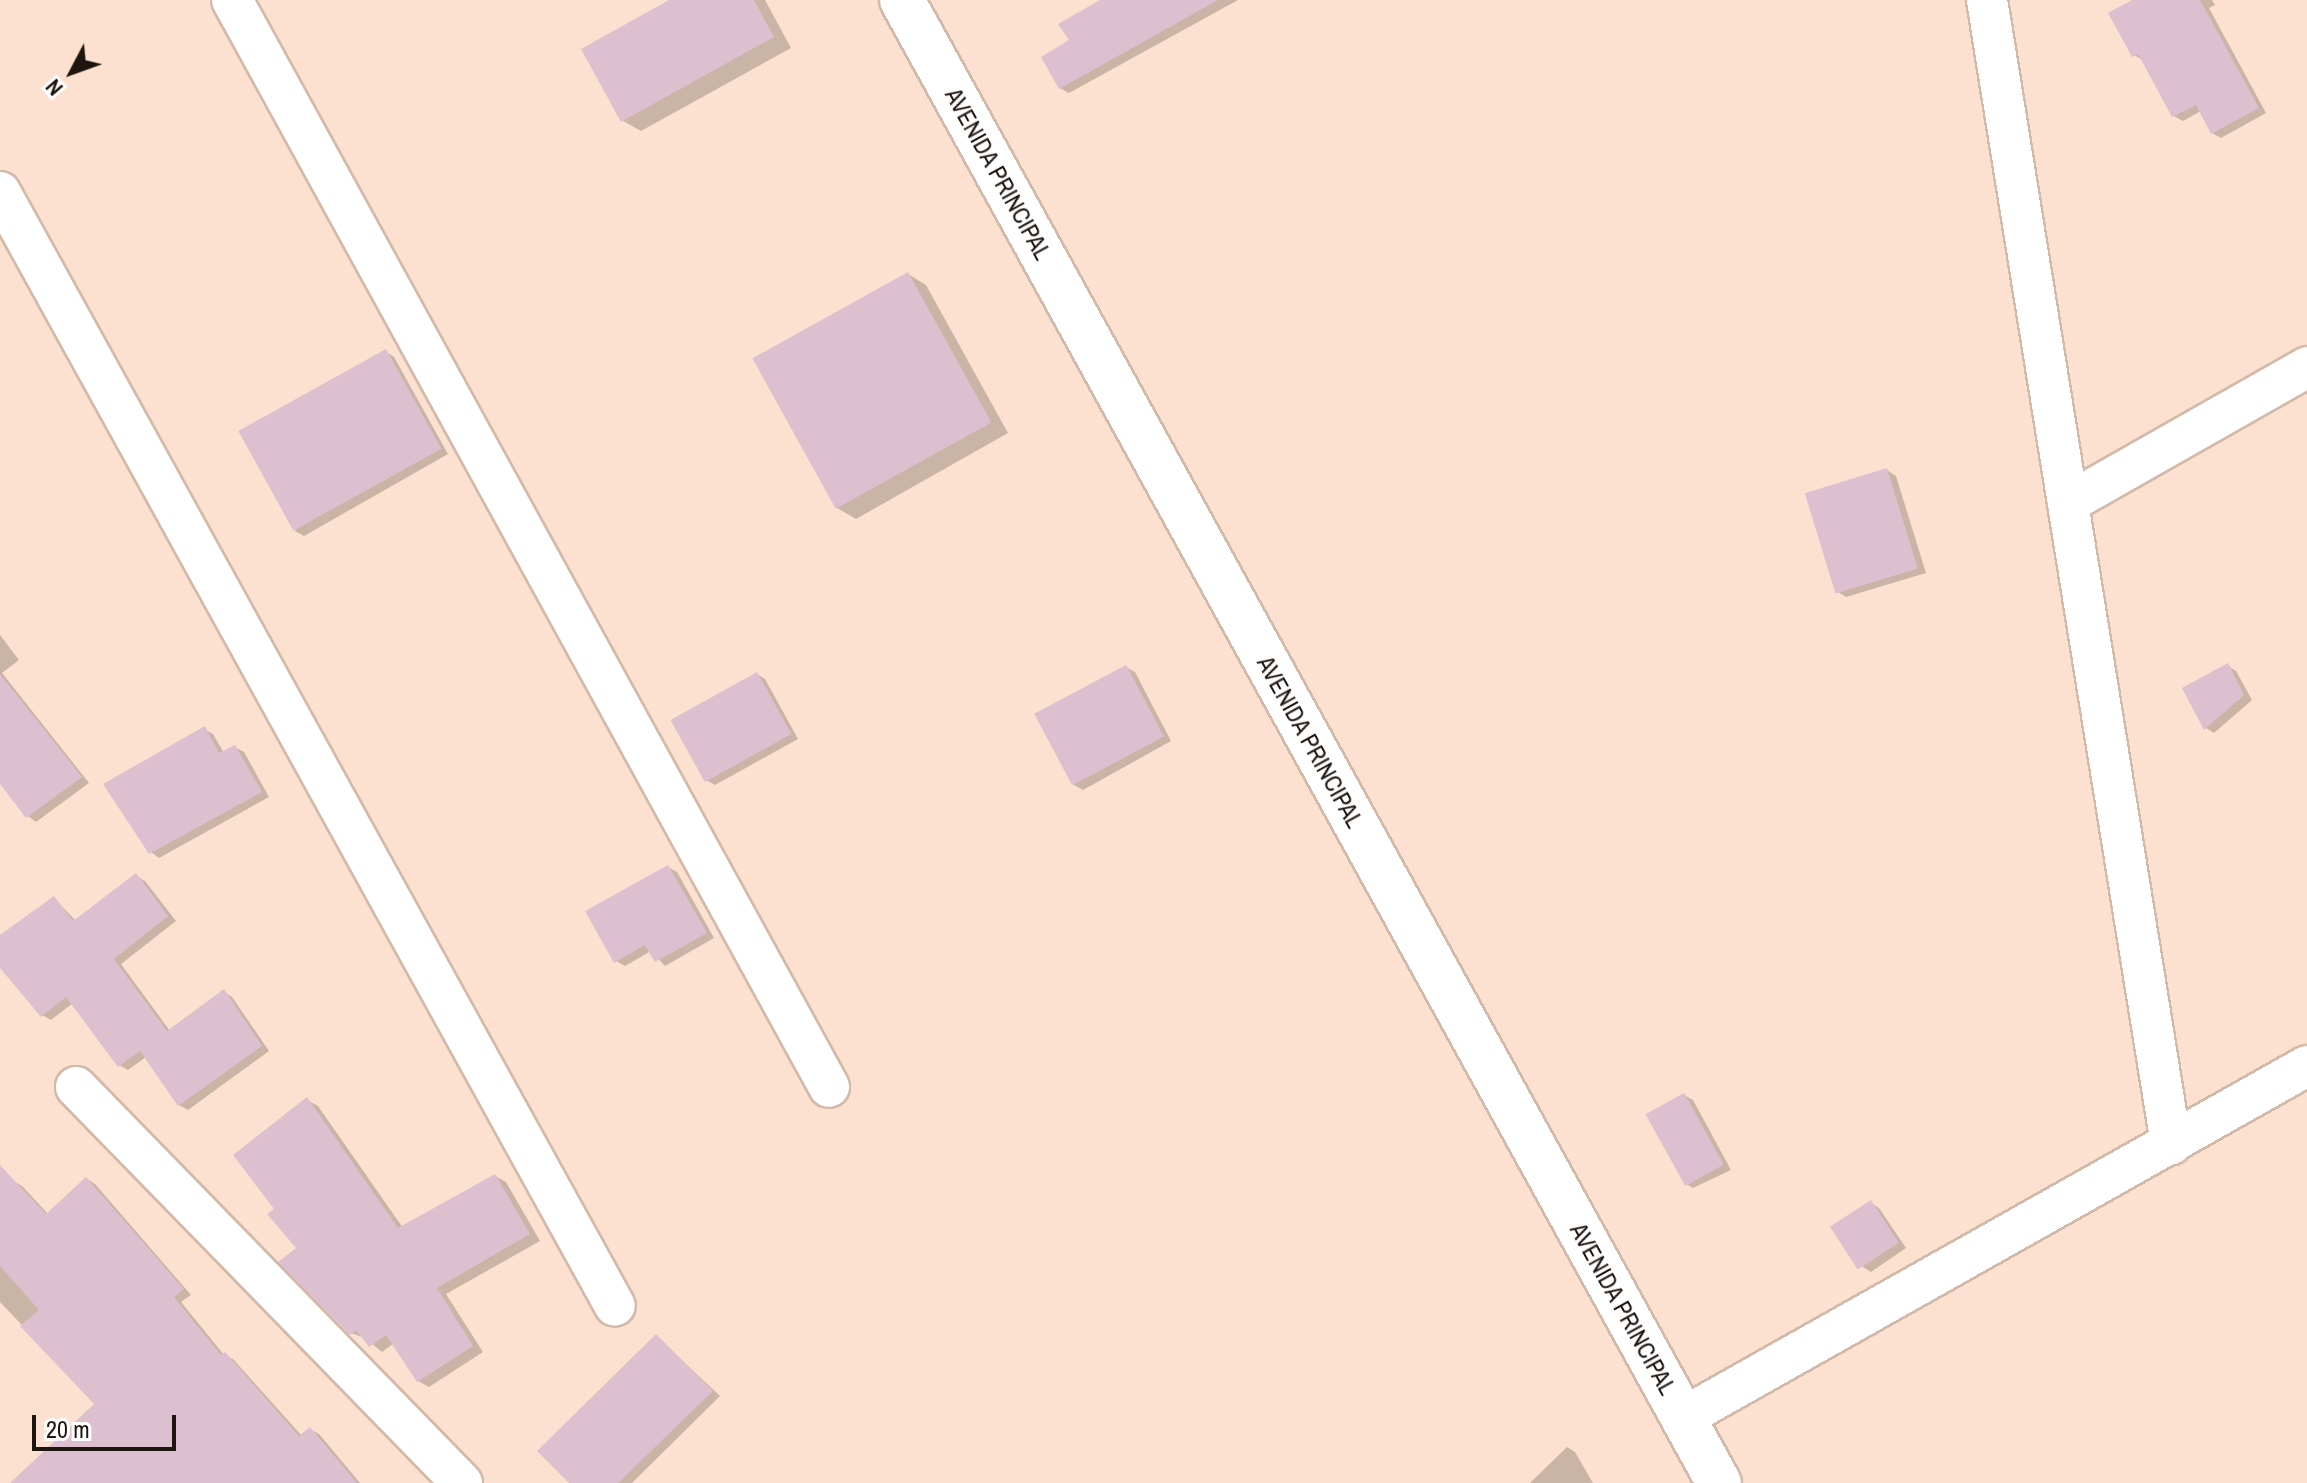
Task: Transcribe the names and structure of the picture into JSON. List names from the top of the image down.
{
  "streets": {
    "street": ["AVENIDA PRINCIPAL"]
  },
  "scale_bar": "20 m",
  "north": "bottom left"
}
